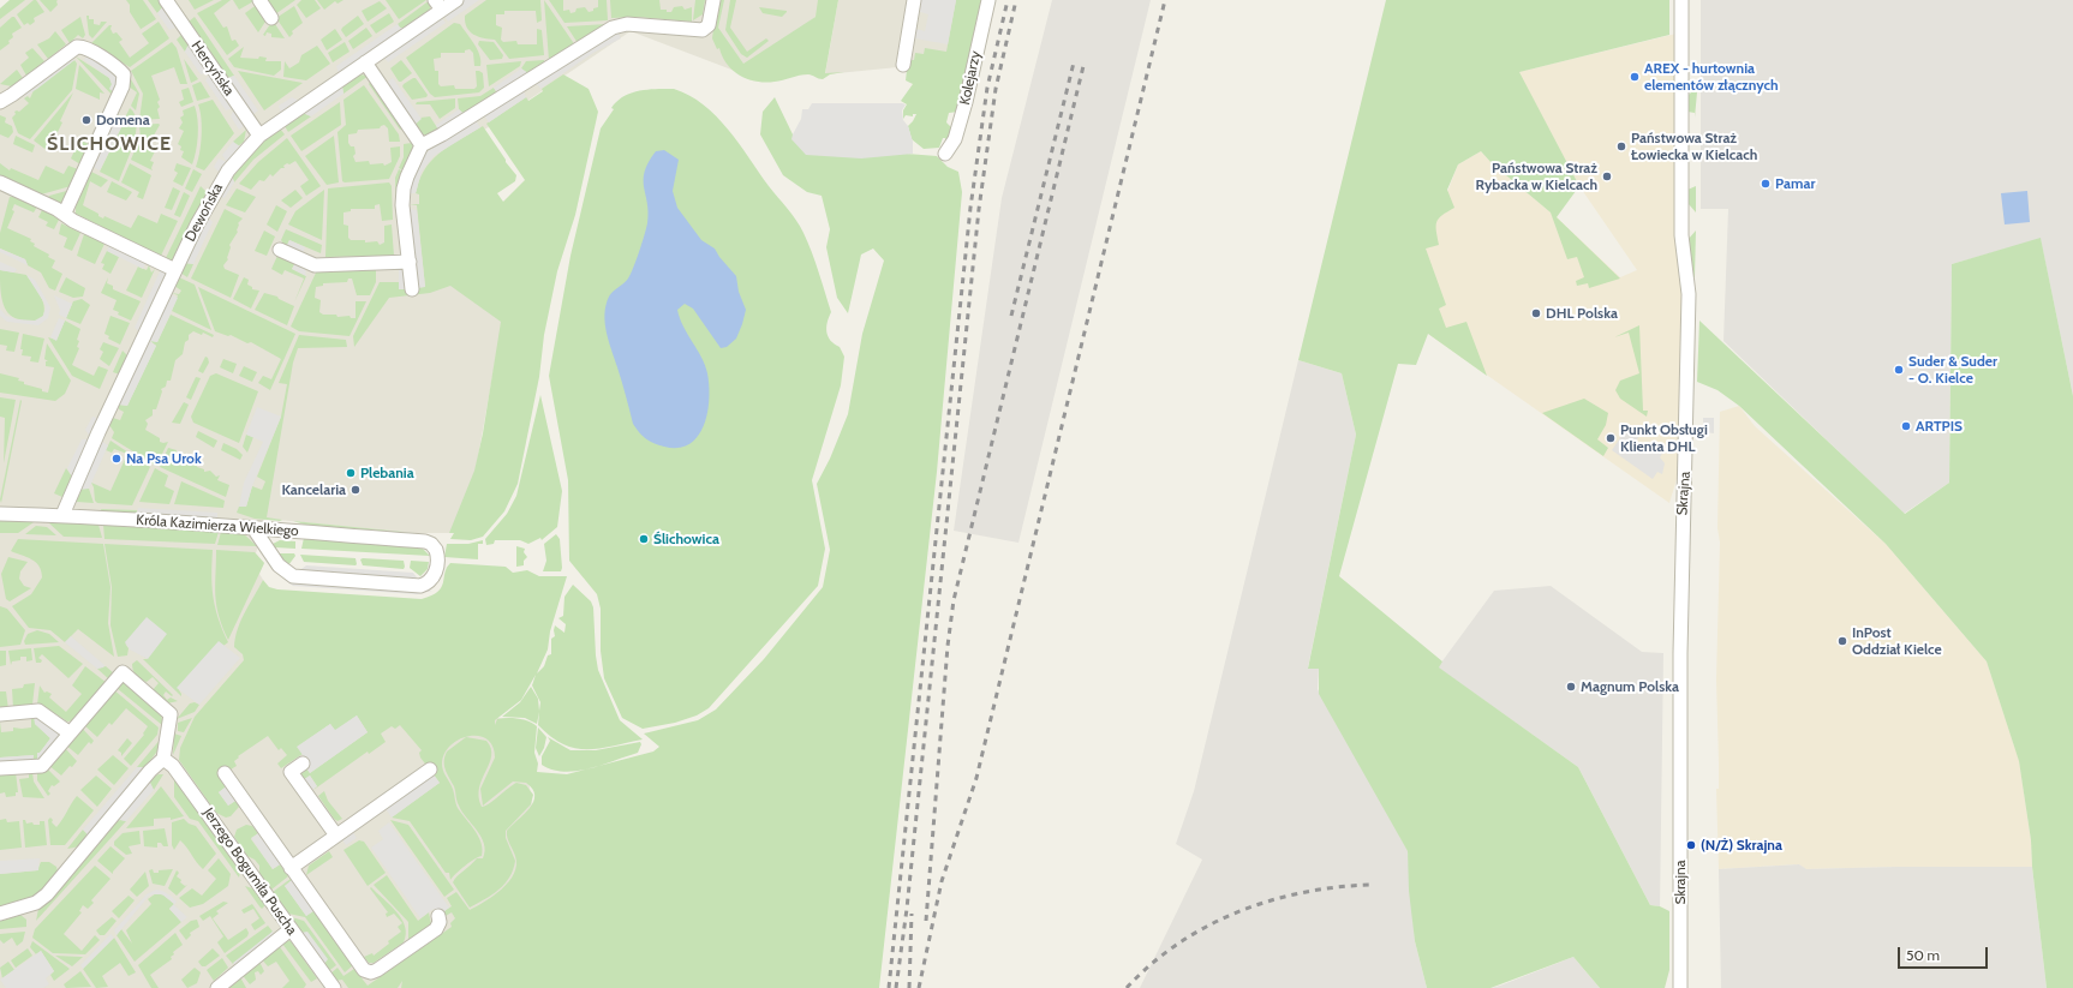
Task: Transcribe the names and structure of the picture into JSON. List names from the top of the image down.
{
  "streets": {
    "street": [
      "Hercyńska",
      "Kolejarzy",
      "Dewońska",
      "Skrajna",
      "Króla Kazimierza Wielkiego",
      "Jerzego Bogumiła Puscha"
    ]
  },
  "crossings": [
    ["Hercyńska", "Dewońska"],
    ["Dewońska", "Króla Kazimierza Wielkiego"]
  ],
  "districts": ["ŚLICHOWICE"],
  "places": [
    "AREX - hurtownia elementów złącznych",
    "Domena",
    "Państwowa Straż Łowiecka w Kielcach",
    "Państwowa Straż Rybacka w Kielcach",
    "Pamar",
    "DHL Polska",
    "Suder & Suder - O. Kielce",
    "ARTPIS",
    "Punkt Obsługi Klienta DHL",
    "Na Psa Urok",
    "Plebania",
    "Kancelaria",
    "Ślichowica",
    "InPost Oddział Kielce",
    "Magnum Polska",
    "(N/Ż) Skrajna"
  ],
  "scale_bar": "50 m"
}
